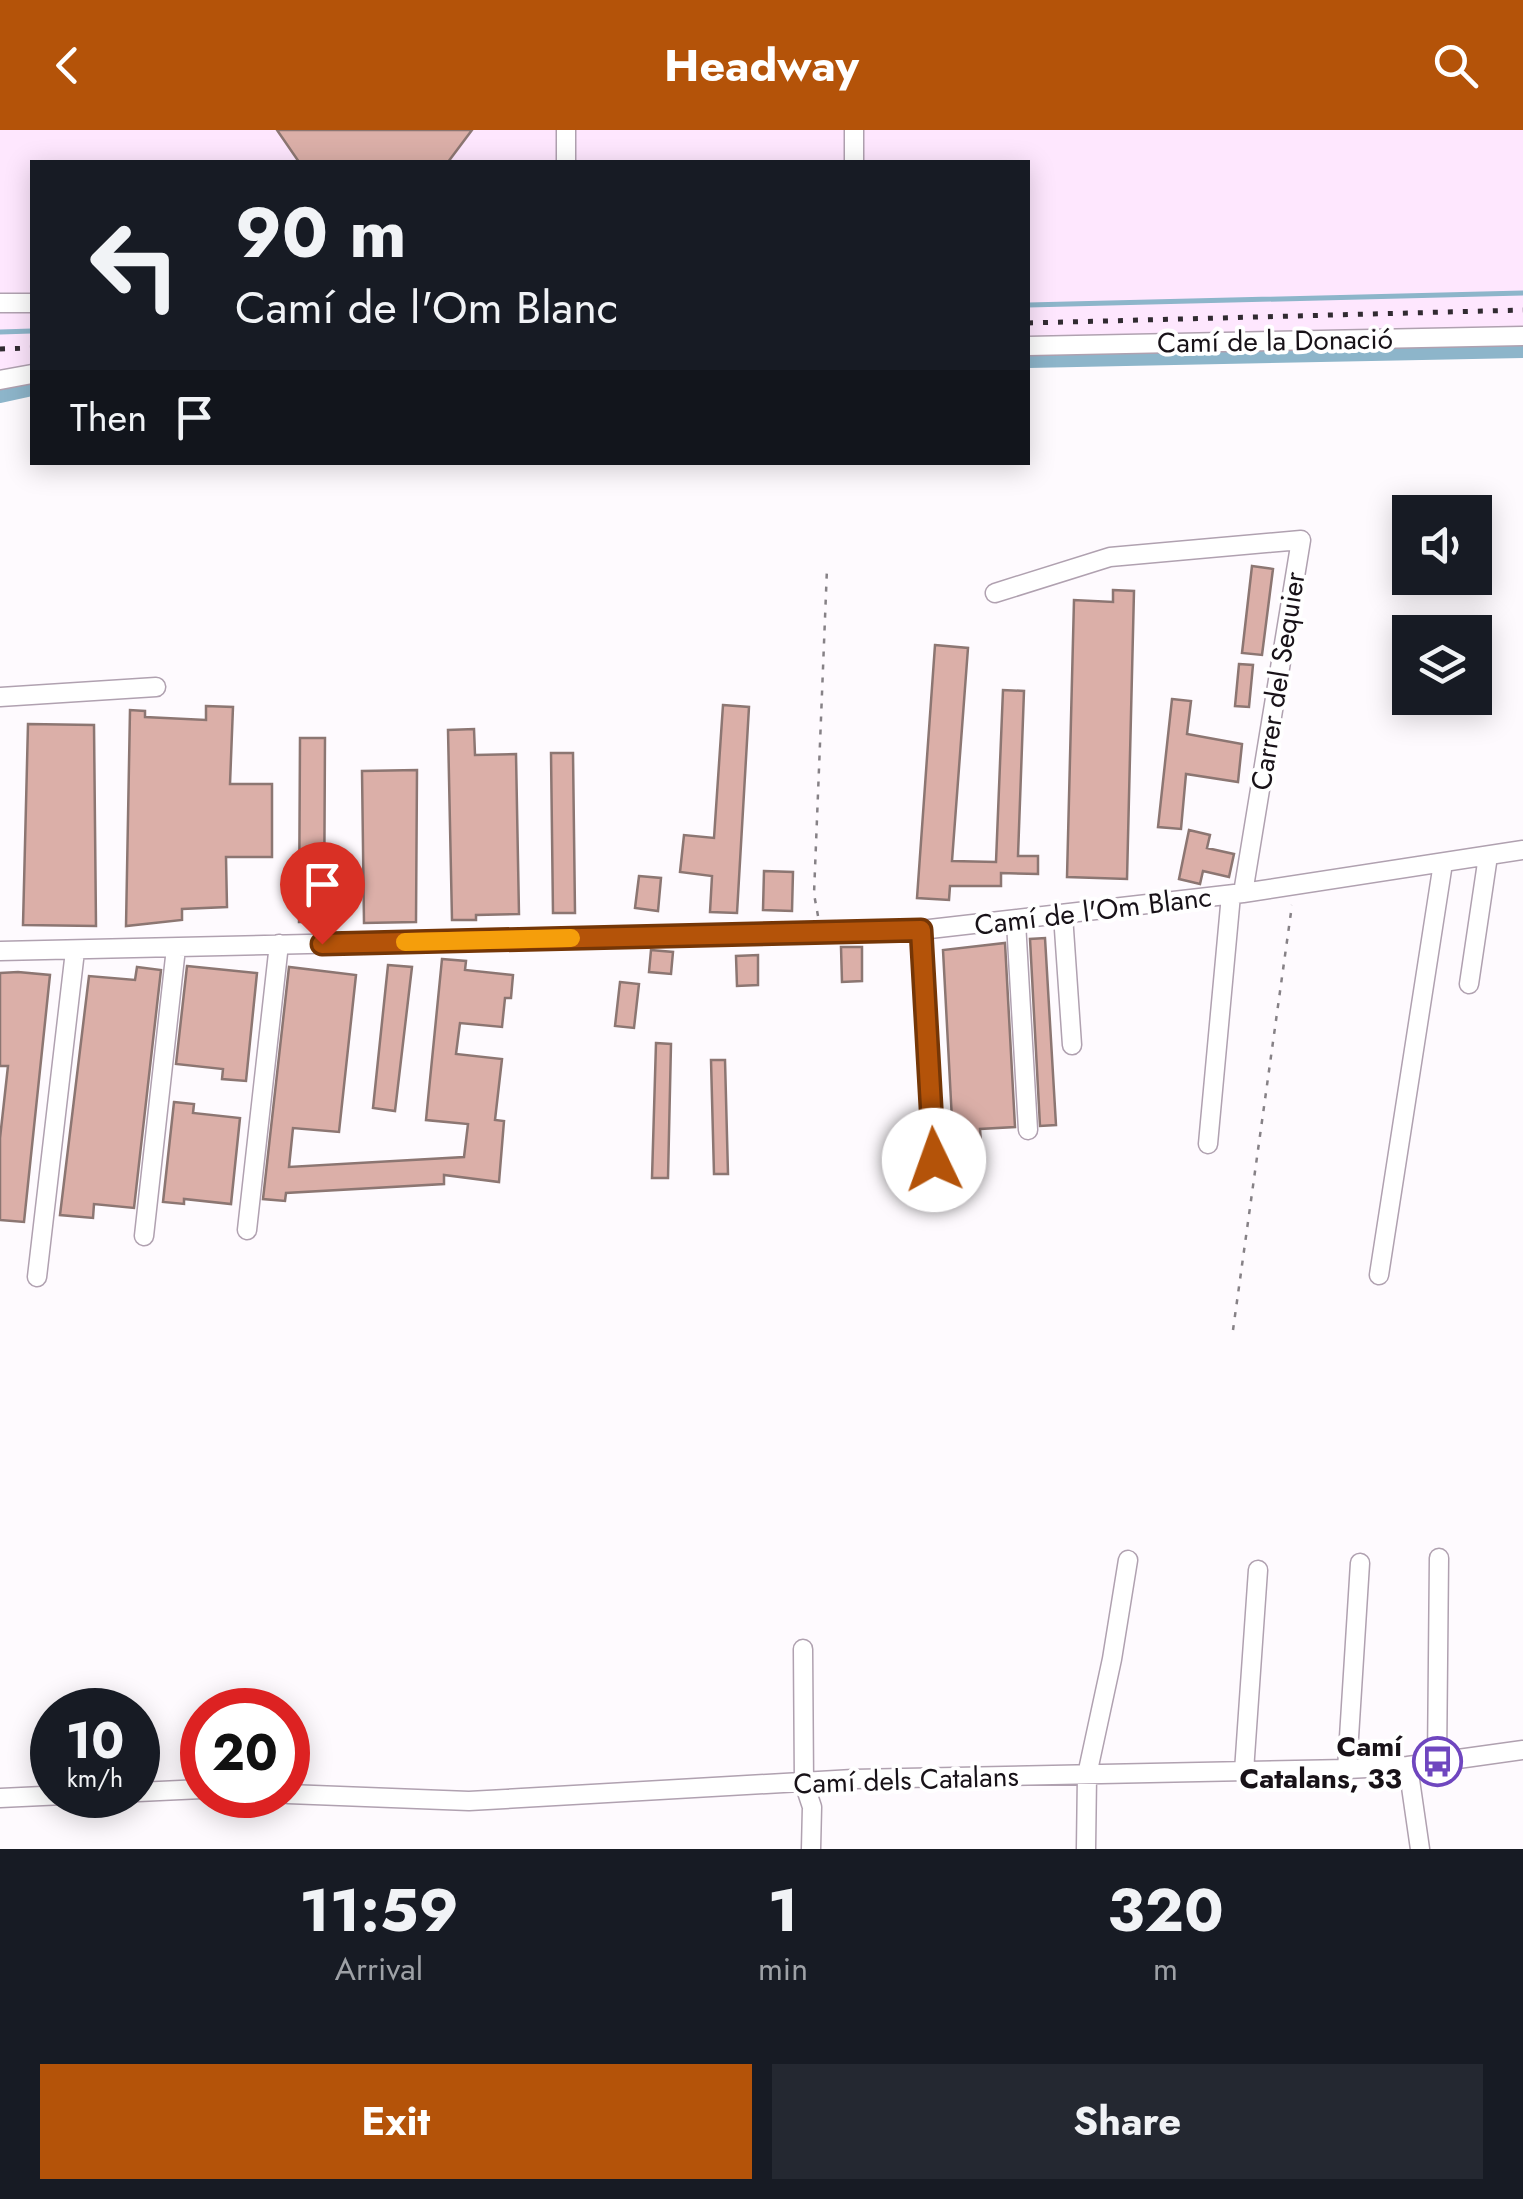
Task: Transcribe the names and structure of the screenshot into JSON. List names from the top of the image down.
{
  "streets": {
    "street": [
      "Camí de la Donació",
      "Carrer del Sequier",
      "Camí de l'Om Blanc",
      "Camí dels Catalans"
    ]
  },
  "crossings": [
    ["Carrer del Sequier", "Camí de l'Om Blanc"]
  ],
  "places": {
    "bus stop": ["Camí Catalans, 33"]
  },
  "page": {
    "header": "Headway",
    "turn": ["90 m", "Camí de l'Om Blanc"],
    "then": "Then",
    "speed": "10 km/h",
    "limit": "20",
    "eta": [
      "11:59",
      "Arrival",
      "1",
      "min",
      "320",
      "m"
    ],
    "buttons": ["Exit", "Share"]
  }
}
